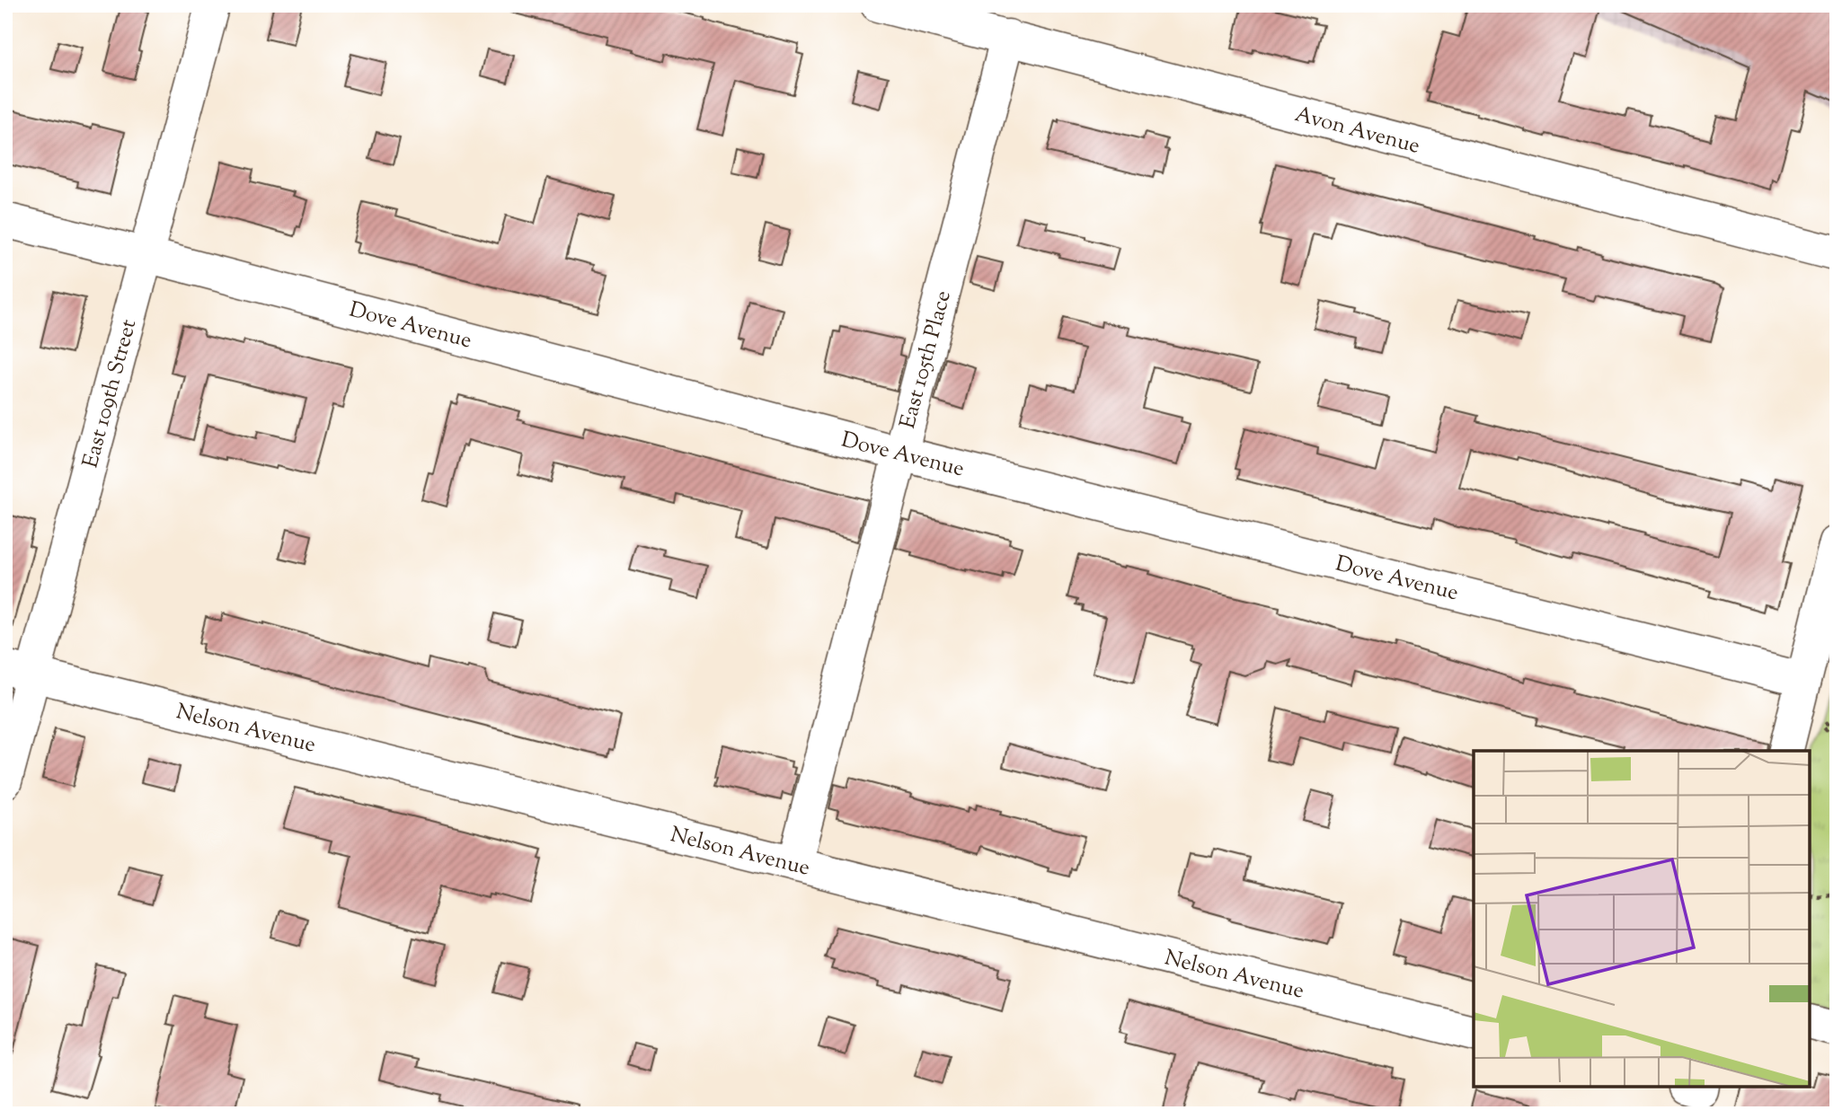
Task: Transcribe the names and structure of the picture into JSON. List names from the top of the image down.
{
  "streets": {
    "street": [
      "Avon Avenue",
      "Dove Avenue",
      "East 105th Place",
      "East 109th Street",
      "Nelson Avenue"
    ]
  },
  "crossings": [
    ["Avon Avenue", "East 105th Place"],
    ["Dove Avenue", "East 105th Place"],
    ["Dove Avenue", "East 109th Street"],
    ["East 105th Place", "Nelson Avenue"],
    ["East 109th Street", "Nelson Avenue"]
  ]
}
